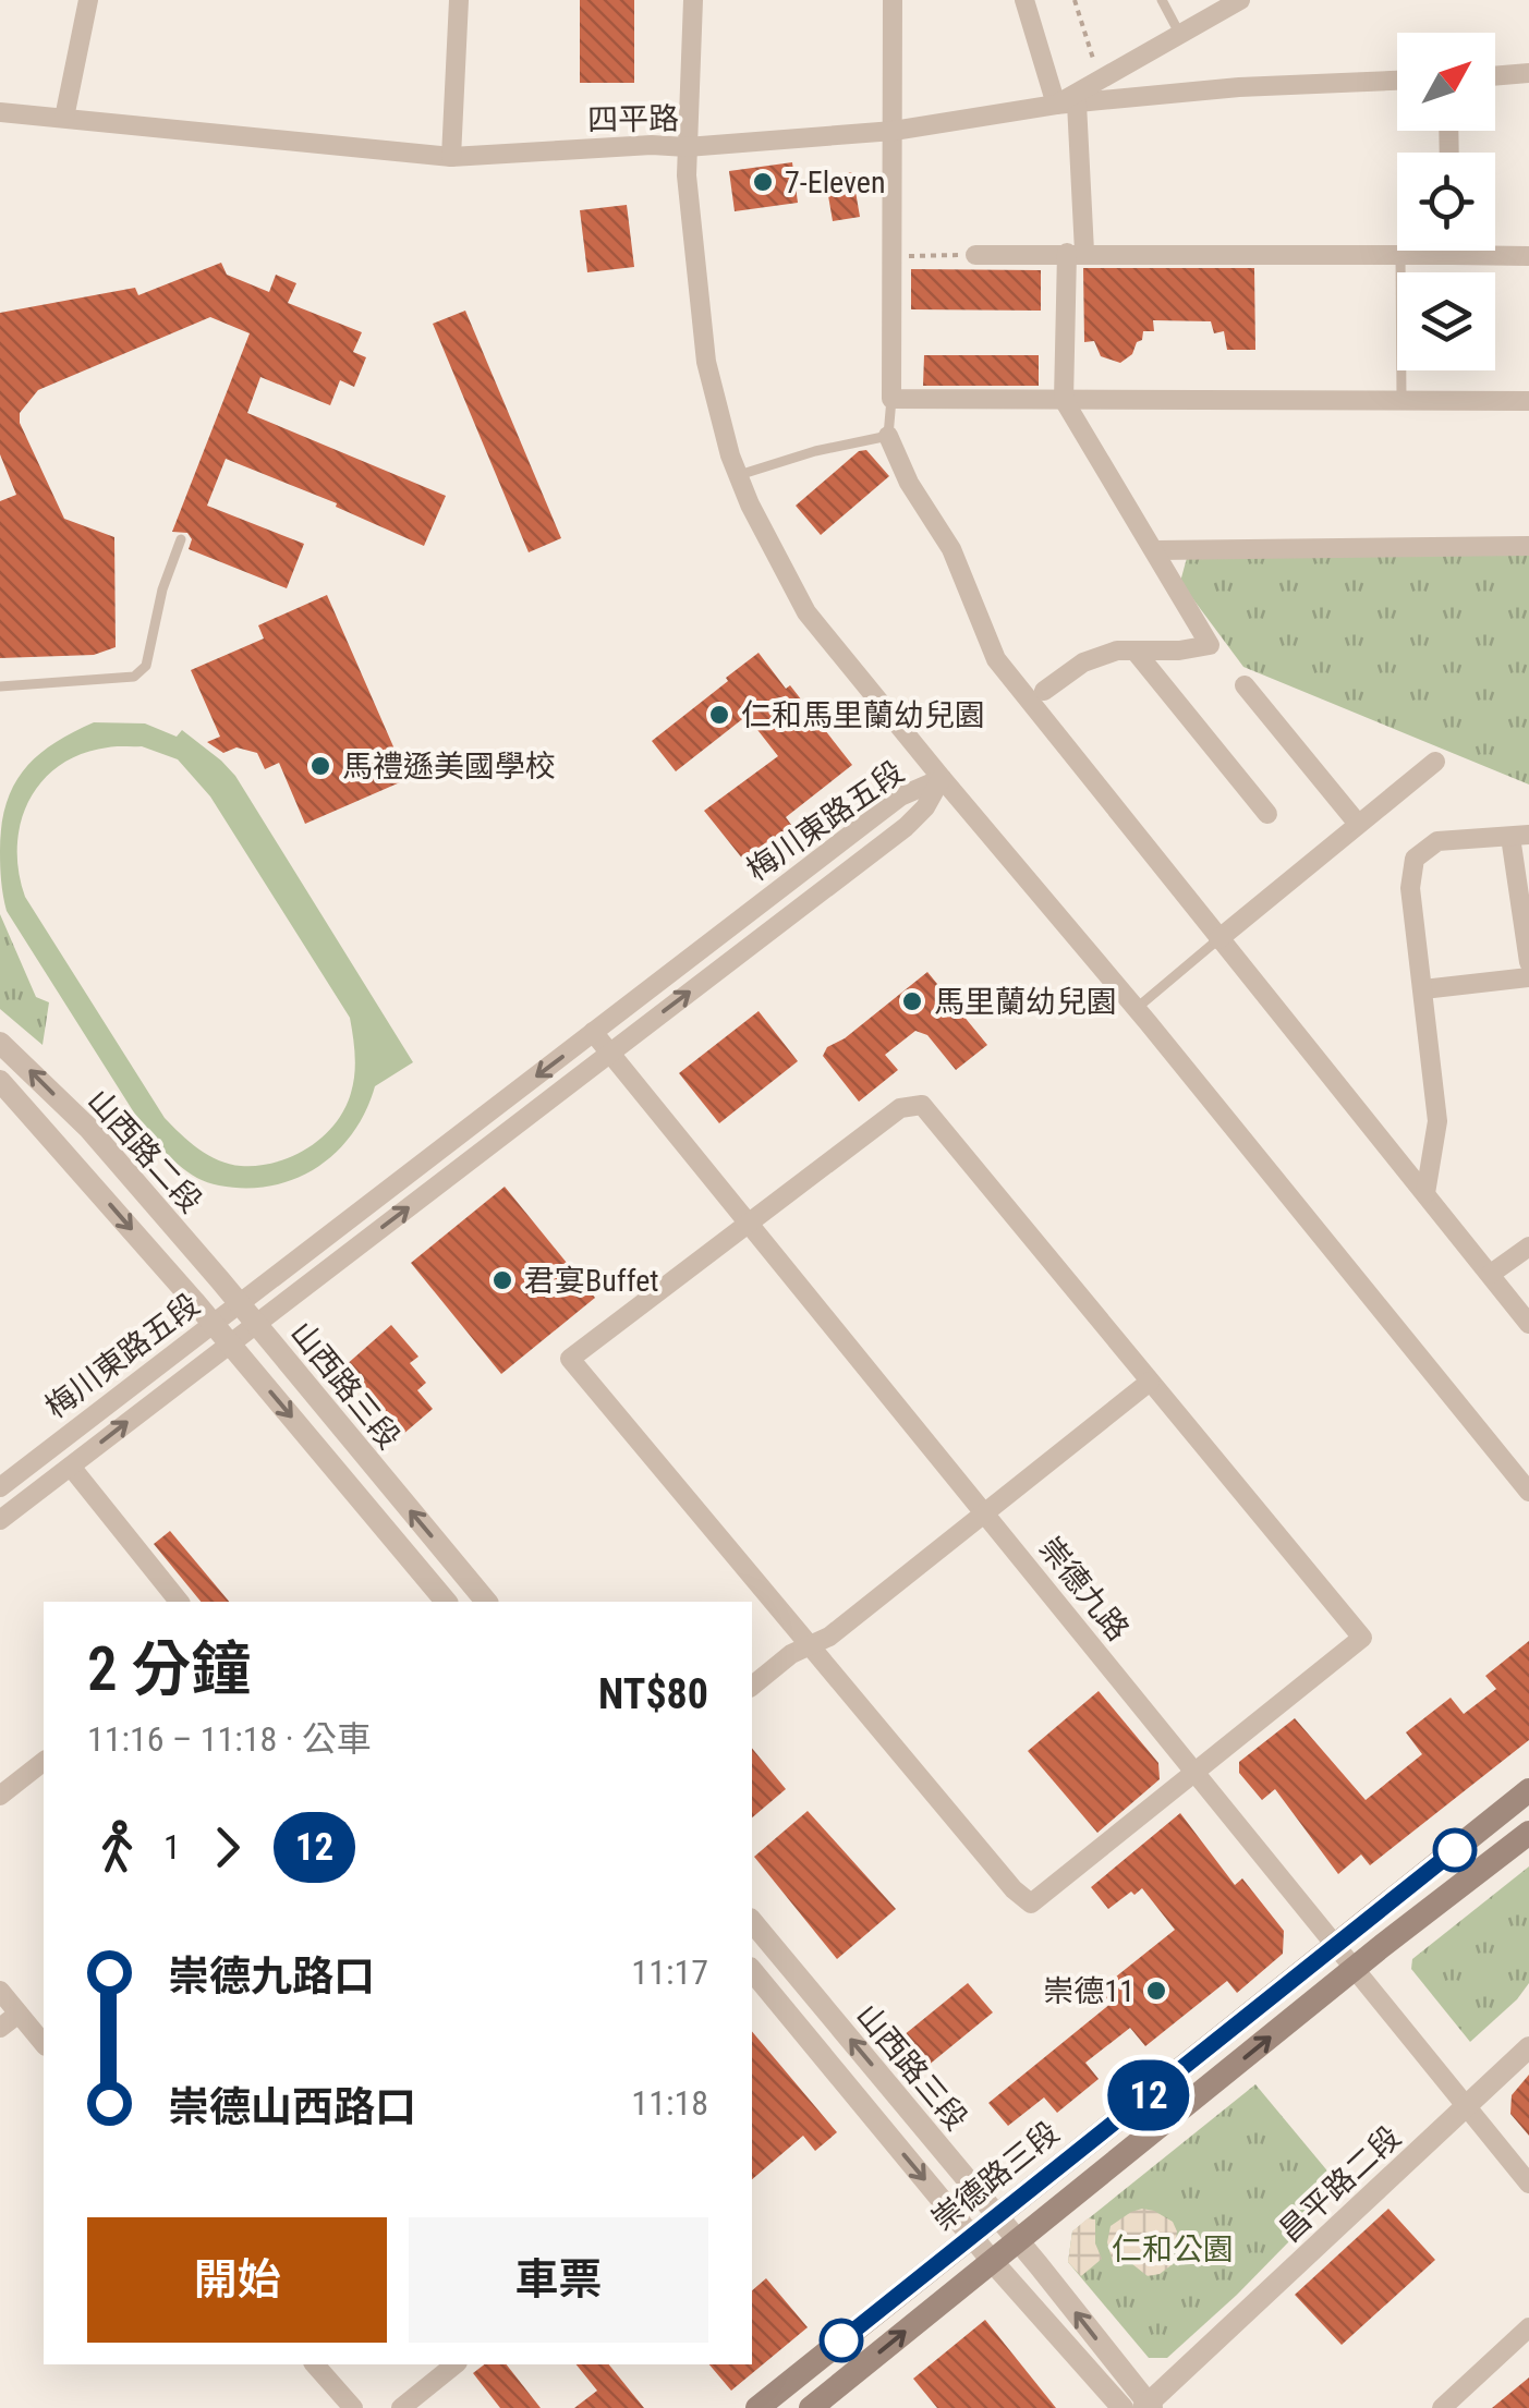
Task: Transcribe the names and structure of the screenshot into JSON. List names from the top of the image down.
{
  "streets": {
    "main road": ["崇德路三段"],
    "street": [
      "四平路",
      "梅川東路五段",
      "山西路二段",
      "山西路三段",
      "崇德九路",
      "昌平路二段"
    ]
  },
  "crossings": [
    ["梅川東路五段", "山西路二段"],
    ["梅川東路五段", "山西路三段"],
    ["梅川東路五段", "崇德九路"],
    ["山西路二段", "山西路三段"],
    ["山西路三段", "崇德路三段"],
    ["山西路三段", "昌平路二段"],
    ["崇德九路", "崇德路三段"],
    ["崇德九路", "昌平路二段"]
  ],
  "parks": ["仁和公園"],
  "places": [
    "7-Eleven",
    "仁和馬里蘭幼兒園",
    "馬禮遜美國學校",
    "馬里蘭幼兒園",
    "君宴Buffet",
    "崇德11"
  ],
  "lines": ["bus line 12"],
  "north": "top right",
  "page": {
    "on_map": "12",
    "heading": ["2 分鐘", "11:16 – 11:18 · 公車", "NT$80"],
    "legs": ["1", "12"],
    "list": [
      {
        "name": "崇德九路口",
        "value": "11:17"
      },
      {
        "name": "崇德山西路口",
        "value": "11:18"
      }
    ],
    "buttons": ["開始", "車票"]
  }
}
